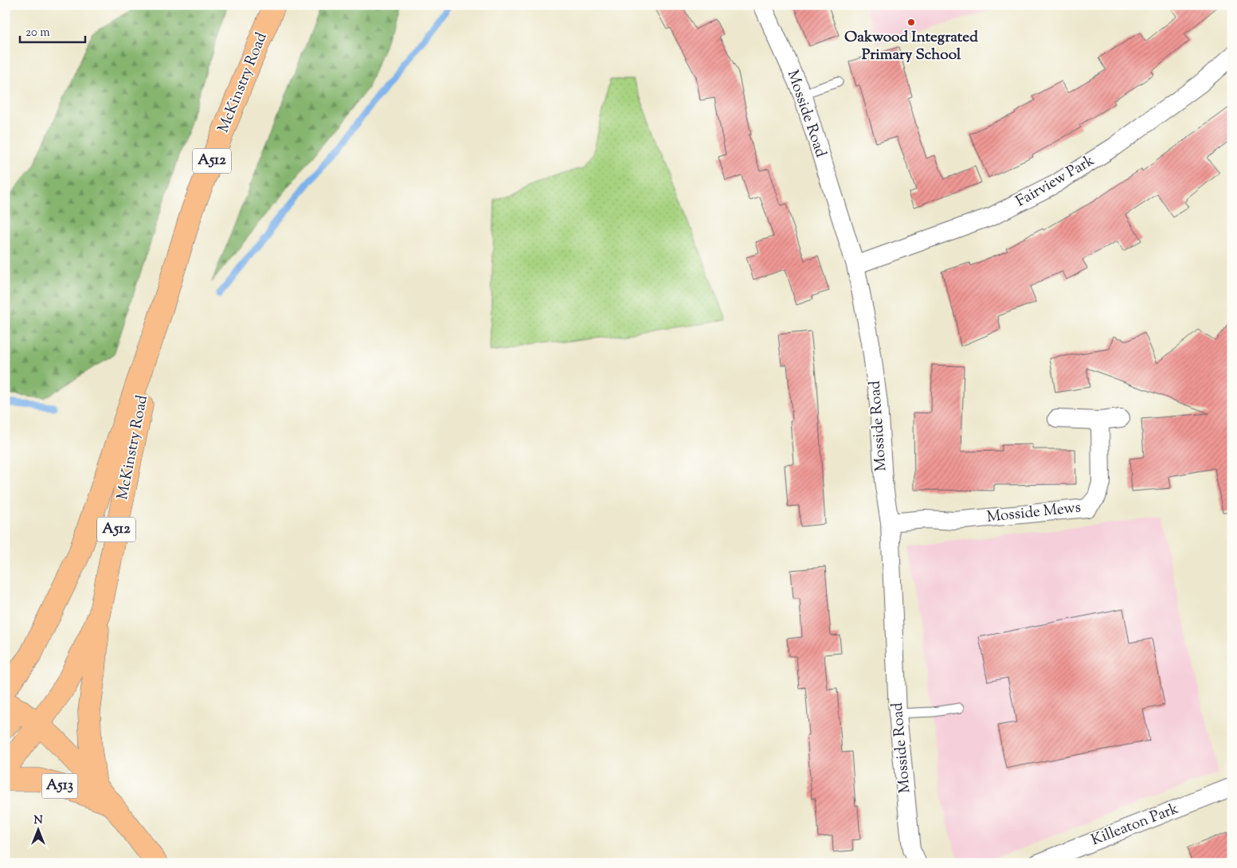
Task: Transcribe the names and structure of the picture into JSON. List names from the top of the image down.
{
  "streets": {
    "main road": ["McKinstry Road", "A512", "A513"],
    "street": [
      "Mosside Road",
      "Fairview Park",
      "Mosside Mews",
      "Killeaton Park"
    ]
  },
  "crossings": [
    ["McKinstry Road", "A512"],
    ["Mosside Road", "Fairview Park"],
    ["Mosside Road", "Mosside Mews"]
  ],
  "places": ["Oakwood Integrated Primary School"],
  "scale_bar": "20 m",
  "north": "top"
}
